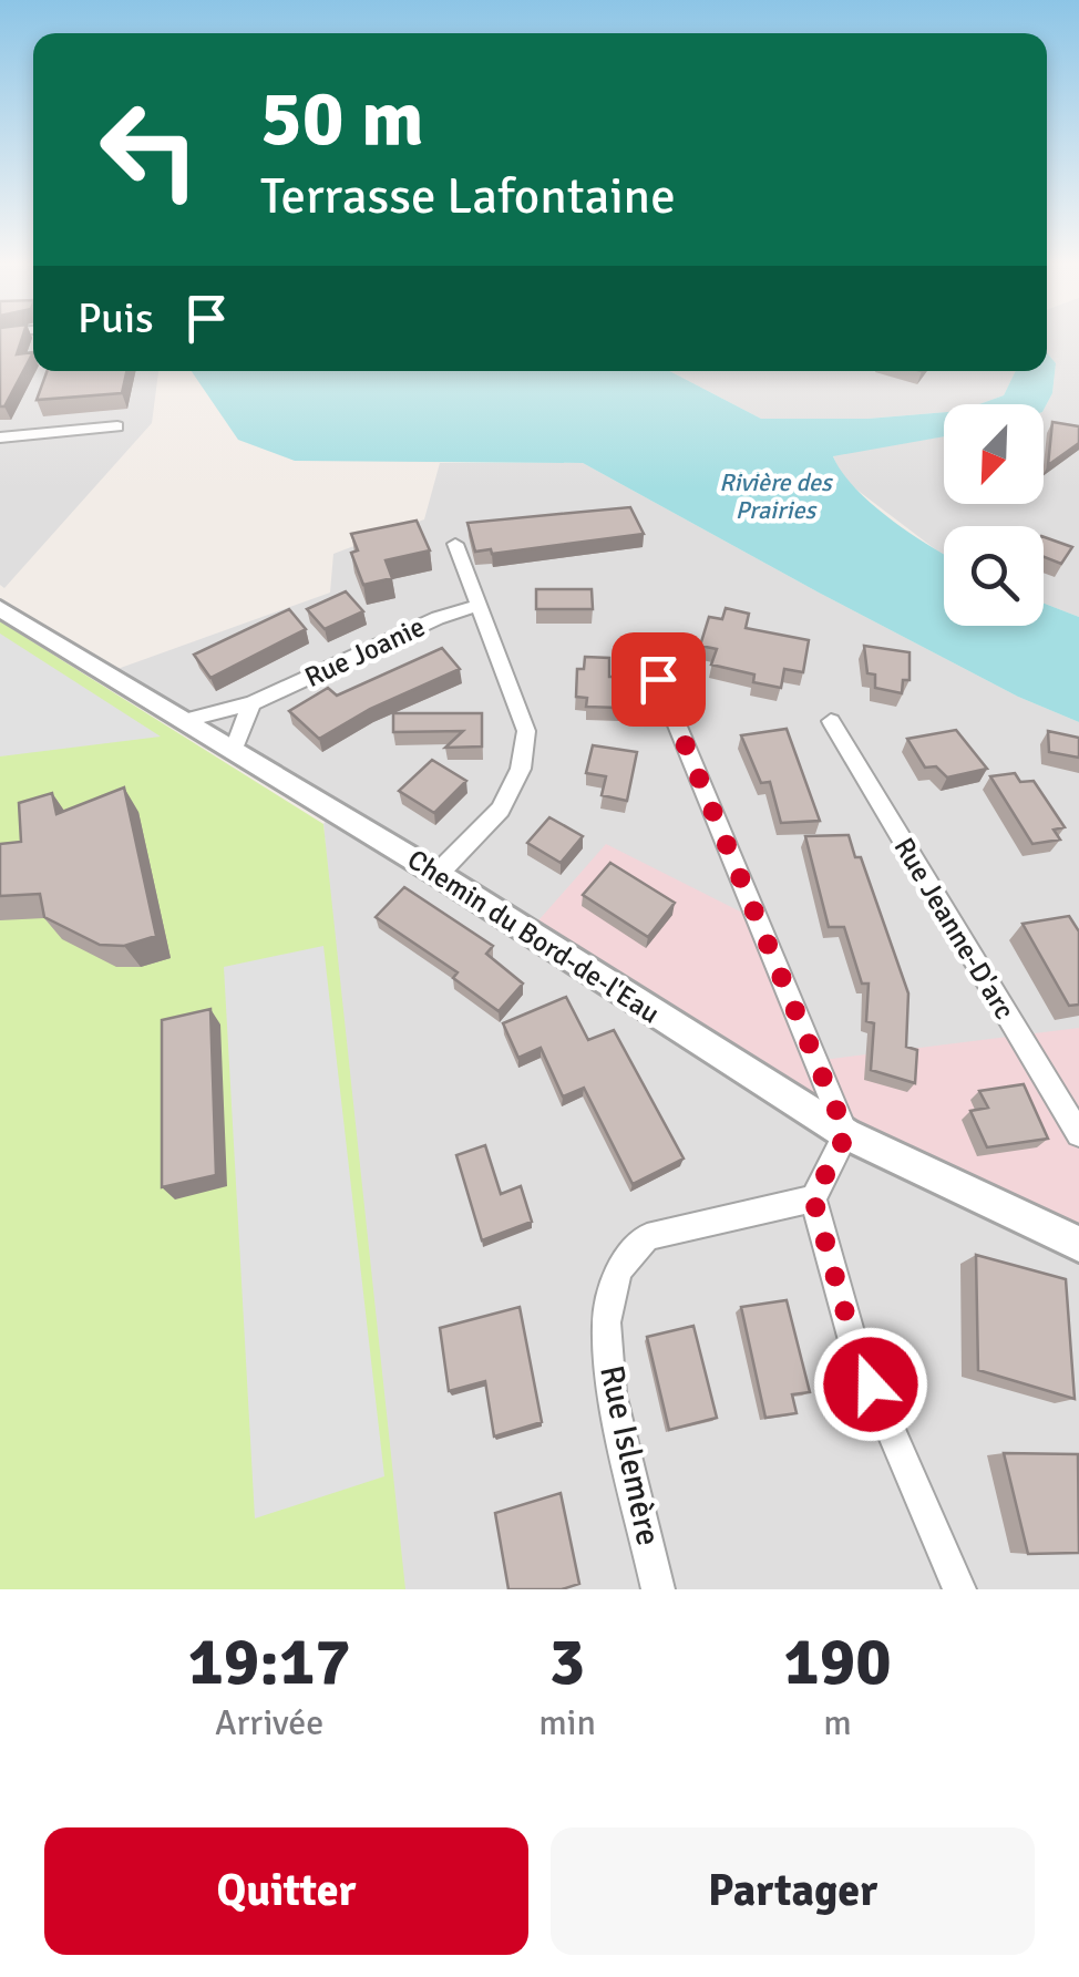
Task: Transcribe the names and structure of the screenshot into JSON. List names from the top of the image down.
{
  "streets": {
    "street": [
      "Rue Joanie",
      "Rue Jeanne-D'arc",
      "Chemin du Bord-de-l'Eau",
      "Rue Islemère"
    ]
  },
  "crossings": [
    ["Rue Joanie", "Chemin du Bord-de-l'Eau"]
  ],
  "water": ["Rivière des Prairies"],
  "north": "bottom left",
  "page": {
    "turn": ["50 m", "Terrasse Lafontaine"],
    "then": "Puis",
    "eta": [
      "19:17",
      "Arrivée",
      "3",
      "min",
      "190",
      "m"
    ],
    "buttons": ["Quitter", "Partager"]
  }
}
